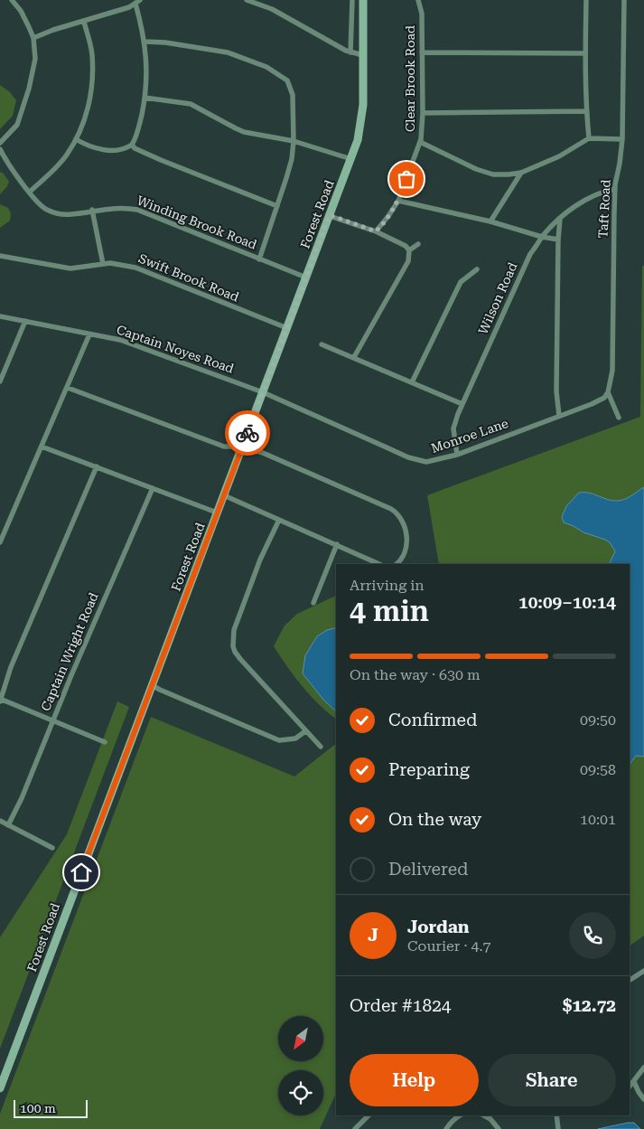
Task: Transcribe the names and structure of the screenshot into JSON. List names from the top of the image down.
{
  "streets": {
    "main road": ["Forest Road"],
    "street": [
      "Clear Brook Road",
      "Taft Road",
      "Winding Brook Road",
      "Swift Brook Road",
      "Wilson Road",
      "Captain Noyes Road",
      "Monroe Lane",
      "Captain Wright Road"
    ]
  },
  "crossings": [
    ["Taft Road", "Wilson Road"],
    ["Taft Road", "Monroe Lane"],
    ["Forest Road", "Winding Brook Road"],
    ["Forest Road", "Swift Brook Road"],
    ["Forest Road", "Captain Noyes Road"],
    ["Forest Road", "Monroe Lane"],
    ["Wilson Road", "Monroe Lane"],
    ["Captain Noyes Road", "Monroe Lane"]
  ],
  "scale_bar": "100 m",
  "north": "bottom left",
  "page": {
    "heading": ["4 min", "Arriving in", "10:09–10:14"],
    "panel": [
      "Jordan",
      "Courier · 4.7",
      "Order #1824",
      "$12.72"
    ],
    "bar": "On the way · 630 m",
    "list": [
      ["Confirmed", "09:50"],
      ["Preparing", "09:58"],
      ["On the way", "10:01"],
      "Delivered"
    ],
    "round": "J",
    "buttons": ["Help", "Share"],
    "scale": "100 m"
  }
}
